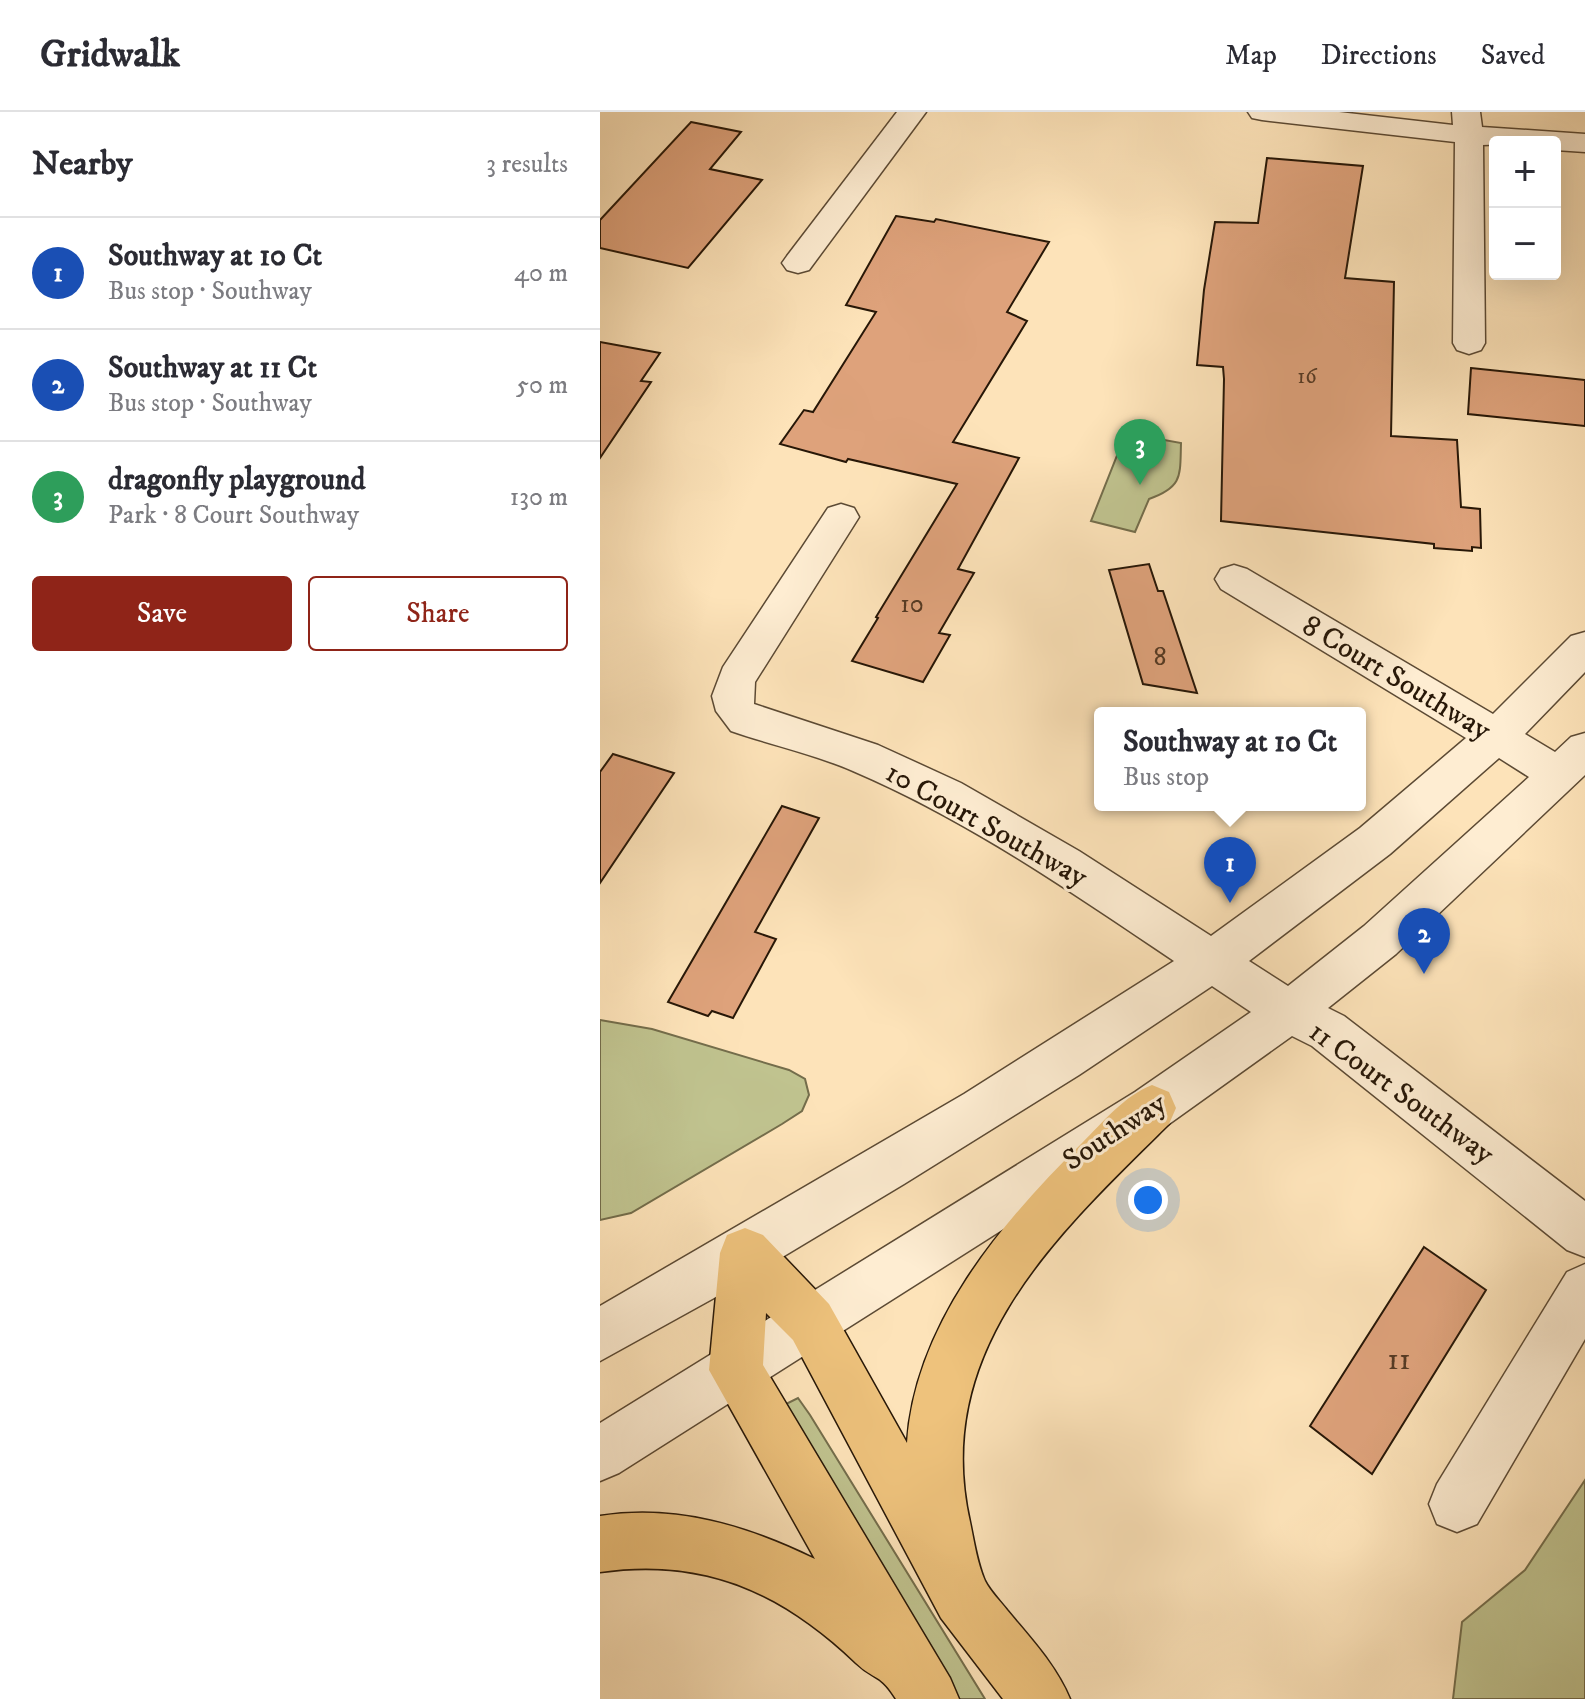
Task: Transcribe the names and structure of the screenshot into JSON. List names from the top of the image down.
{
  "streets": {
    "street": [
      "8 Court Southway",
      "10 Court Southway",
      "11 Court Southway",
      "Southway"
    ]
  },
  "crossings": [
    ["8 Court Southway", "Southway"],
    ["10 Court Southway", "11 Court Southway"],
    ["11 Court Southway", "Southway"]
  ],
  "house_numbers": [
    "16",
    "10",
    "8",
    "11"
  ],
  "page": {
    "header": "Gridwalk",
    "nav": ["Map", "Directions", "Saved"],
    "heading": ["Nearby", "3 results"],
    "map_buttons": ["+", "−"],
    "list": [
      {
        "mark": "1",
        "name": "Southway at 10 Ct",
        "note": "Bus stop · Southway",
        "value": "40 m"
      },
      {
        "mark": "2",
        "name": "Southway at 11 Ct",
        "note": "Bus stop · Southway",
        "value": "50 m"
      },
      {
        "mark": "3",
        "name": "dragonfly playground",
        "note": "Park · 8 Court Southway",
        "value": "130 m"
      }
    ],
    "pins": ["3", "1", "2"],
    "buttons": ["Save", "Share"],
    "popup": ["Southway at 10 Ct", "Bus stop"]
  }
}
